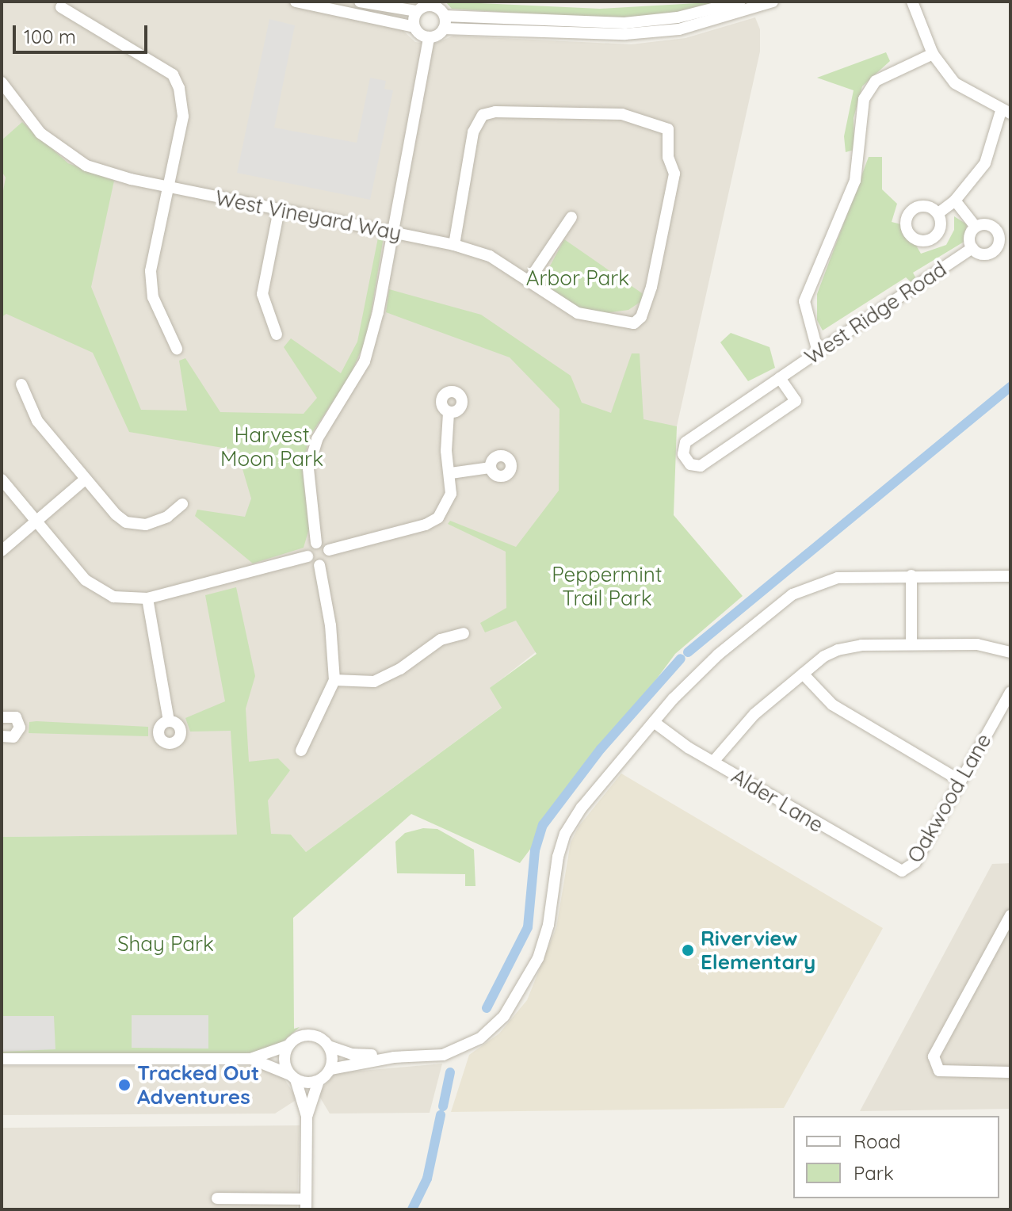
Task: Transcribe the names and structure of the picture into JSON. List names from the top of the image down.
{
  "streets": {
    "street": [
      "West Vineyard Way",
      "West Ridge Road",
      "Oakwood Lane",
      "Alder Lane"
    ]
  },
  "crossings": [
    ["Oakwood Lane", "Alder Lane"]
  ],
  "parks": [
    "Arbor Park",
    "Harvest Moon Park",
    "Peppermint Trail Park",
    "Shay Park"
  ],
  "places": ["Riverview Elementary", "Tracked Out Adventures"],
  "legend": ["Road", "Park"],
  "scale_bar": "100 m"
}
